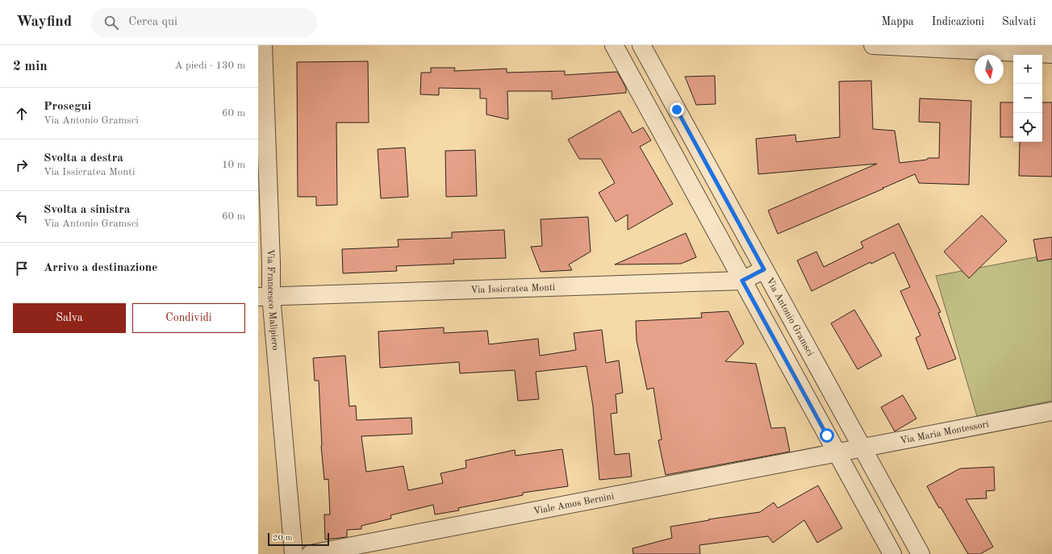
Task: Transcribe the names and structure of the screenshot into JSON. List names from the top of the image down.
{
  "streets": {
    "street": [
      "Via Issicratea Monti",
      "Via Francesco Malipiero",
      "Via Antonio Gramsci",
      "Via Maria Montessori",
      "Viale Amos Bernini"
    ]
  },
  "crossings": [
    ["Via Issicratea Monti", "Via Francesco Malipiero"],
    ["Via Issicratea Monti", "Via Antonio Gramsci"],
    ["Via Antonio Gramsci", "Via Maria Montessori"],
    ["Via Maria Montessori", "Viale Amos Bernini"]
  ],
  "scale_bar": "20 m",
  "north": "bottom",
  "page": {
    "header": "Wayfind",
    "search": "Cerca qui",
    "nav": ["Mappa", "Indicazioni", "Salvati"],
    "heading": ["2 min", "A piedi · 130 m"],
    "map_buttons": ["+", "−"],
    "list": [
      ["Prosegui", "Via Antonio Gramsci", "60 m"],
      ["Svolta a destra", "Via Issicratea Monti", "10 m"],
      ["Svolta a sinistra", "Via Antonio Gramsci", "60 m"],
      "Arrivo a destinazione"
    ],
    "buttons": ["Salva", "Condividi"],
    "scale": "20 m"
  }
}
